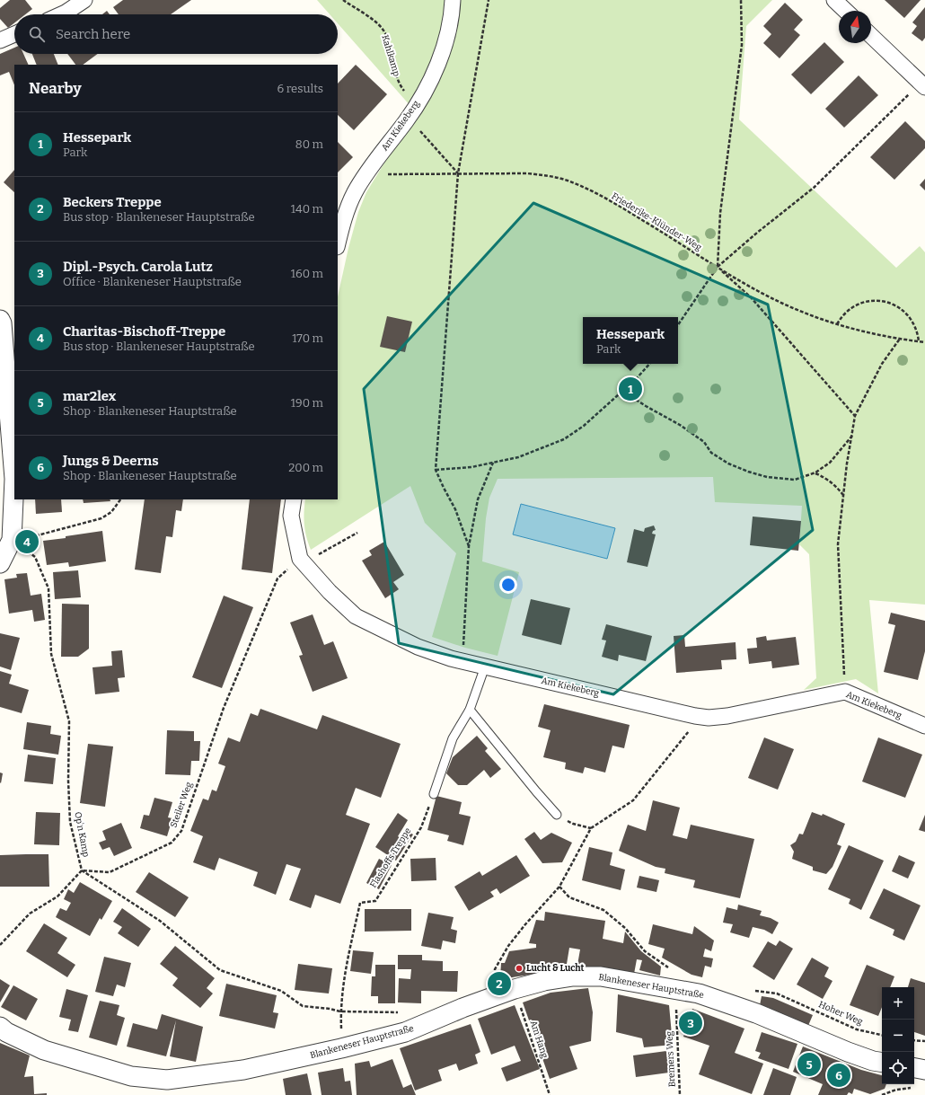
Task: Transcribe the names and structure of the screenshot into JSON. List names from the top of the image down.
{
  "streets": {
    "street": ["Am Kiekeberg", "Blankeneser Hauptstraße"],
    "path": [
      "Kahlkamp",
      "Friederike-Klünder-Weg",
      "Steiler Weg",
      "Op'n Kamp",
      "Flashoffs Treppe",
      "Hoher Weg",
      "Am Hang",
      "Bremers Weg"
    ]
  },
  "crossings": [
    ["Kahlkamp", "Am Kiekeberg"],
    ["Am Kiekeberg", "Friederike-Klünder-Weg"],
    ["Steiler Weg", "Op'n Kamp"],
    ["Blankeneser Hauptstraße", "Am Hang"]
  ],
  "places": ["Lucht & Lucht"],
  "north": "top",
  "page": {
    "search": "Search here",
    "heading": ["Nearby", "6 results"],
    "list": [
      {
        "mark": "1",
        "name": "Hessepark",
        "note": "Park",
        "value": "80 m"
      },
      {
        "mark": "2",
        "name": "Beckers Treppe",
        "note": "Bus stop · Blankeneser Hauptstraße",
        "value": "140 m"
      },
      {
        "mark": "3",
        "name": "Dipl.-Psych. Carola Lutz",
        "note": "Office · Blankeneser Hauptstraße",
        "value": "160 m"
      },
      {
        "mark": "4",
        "name": "Charitas-Bischoff-Treppe",
        "note": "Bus stop · Blankeneser Hauptstraße",
        "value": "170 m"
      },
      {
        "mark": "5",
        "name": "mar2lex",
        "note": "Shop · Blankeneser Hauptstraße",
        "value": "190 m"
      },
      {
        "mark": "6",
        "name": "Jungs & Deerns",
        "note": "Shop · Blankeneser Hauptstraße",
        "value": "200 m"
      }
    ],
    "popup": ["Hessepark", "Park"],
    "pins": [
      "1",
      "4",
      "2",
      "3",
      "5",
      "6"
    ],
    "map_buttons": ["+", "−"]
  }
}
